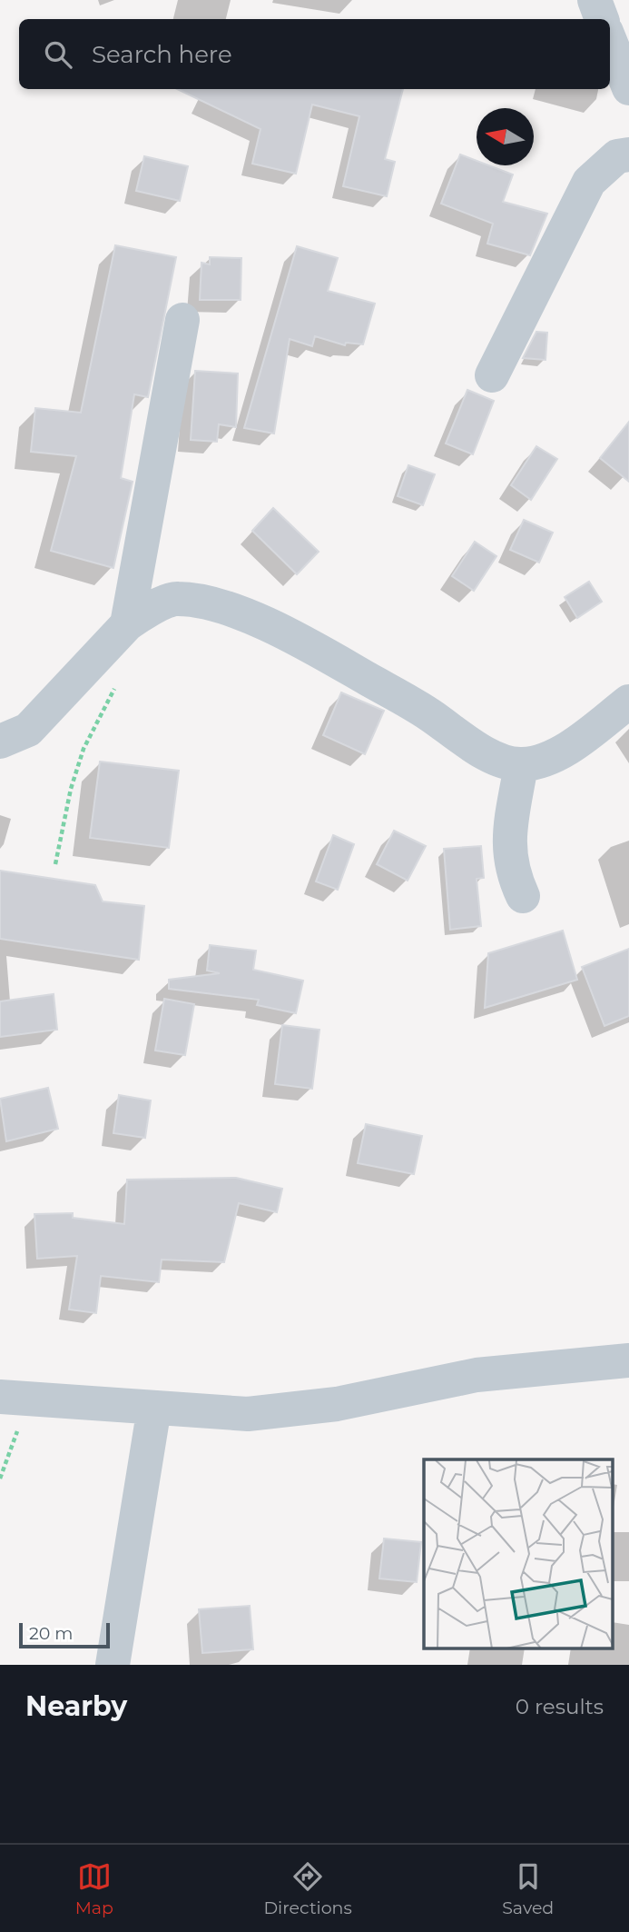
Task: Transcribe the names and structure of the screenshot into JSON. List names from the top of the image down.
{
  "scale_bar": "20 m",
  "north": "left",
  "page": {
    "search": "Search here",
    "scale": "20 m",
    "heading": ["Nearby", "0 results"],
    "nav": ["Map", "Directions", "Saved"]
  }
}
